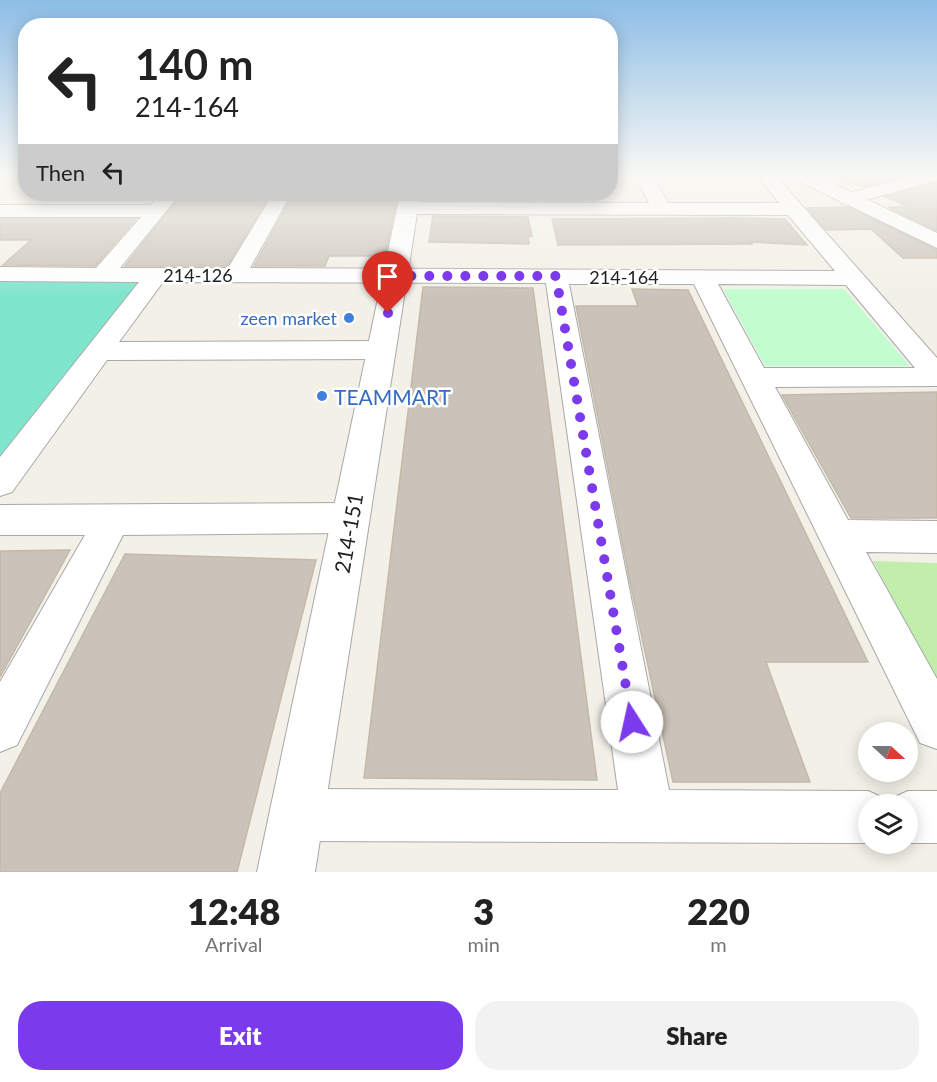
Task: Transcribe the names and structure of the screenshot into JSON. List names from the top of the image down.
{
  "streets": {
    "street": ["214-126", "214-164", "214-151"]
  },
  "crossings": [
    ["214-126", "214-164"],
    ["214-126", "214-151"],
    ["214-164", "214-151"]
  ],
  "places": ["zeen market", "TEAMMART"],
  "north": "right",
  "page": {
    "turn": ["140 m", "214-164"],
    "then": "Then",
    "eta": [
      "12:48",
      "Arrival",
      "3",
      "min",
      "220",
      "m"
    ],
    "buttons": ["Exit", "Share"]
  }
}
